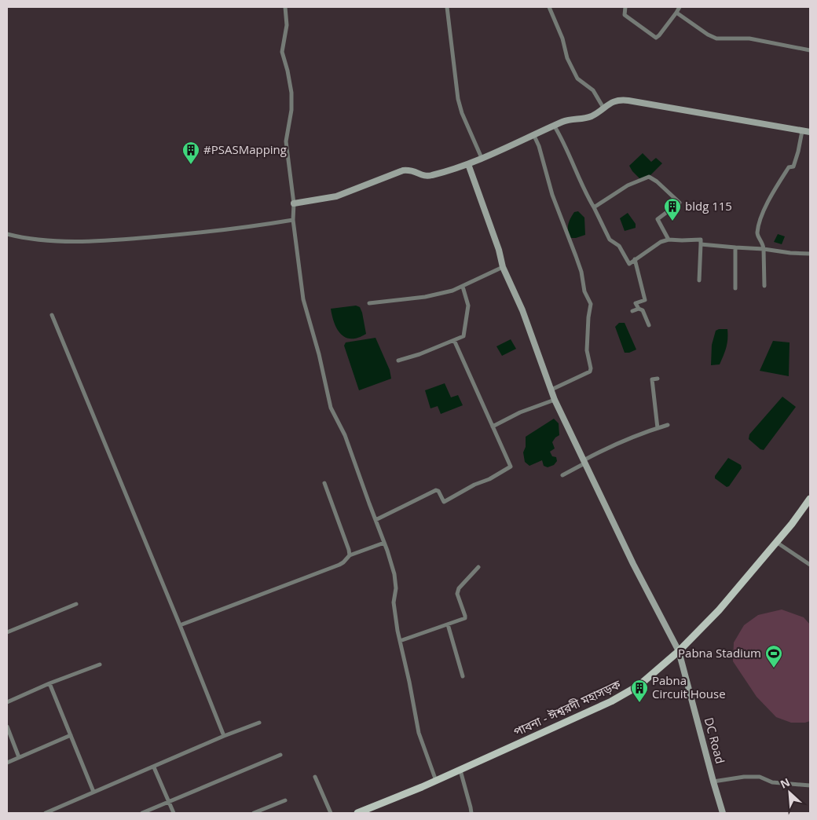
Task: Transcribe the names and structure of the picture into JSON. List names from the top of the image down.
{
  "streets": {
    "main road": ["পাবনা - ঈশ্বরদী মহাসড়ক"],
    "street": ["DC Road"]
  },
  "crossings": [
    ["পাবনা - ঈশ্বরদী মহাসড়ক", "DC Road"]
  ],
  "places": {
    "building": ["#PSASMapping", "bldg 115", "Pabna Circuit House"],
    "sports": ["Pabna Stadium"]
  },
  "north": "top left"
}
